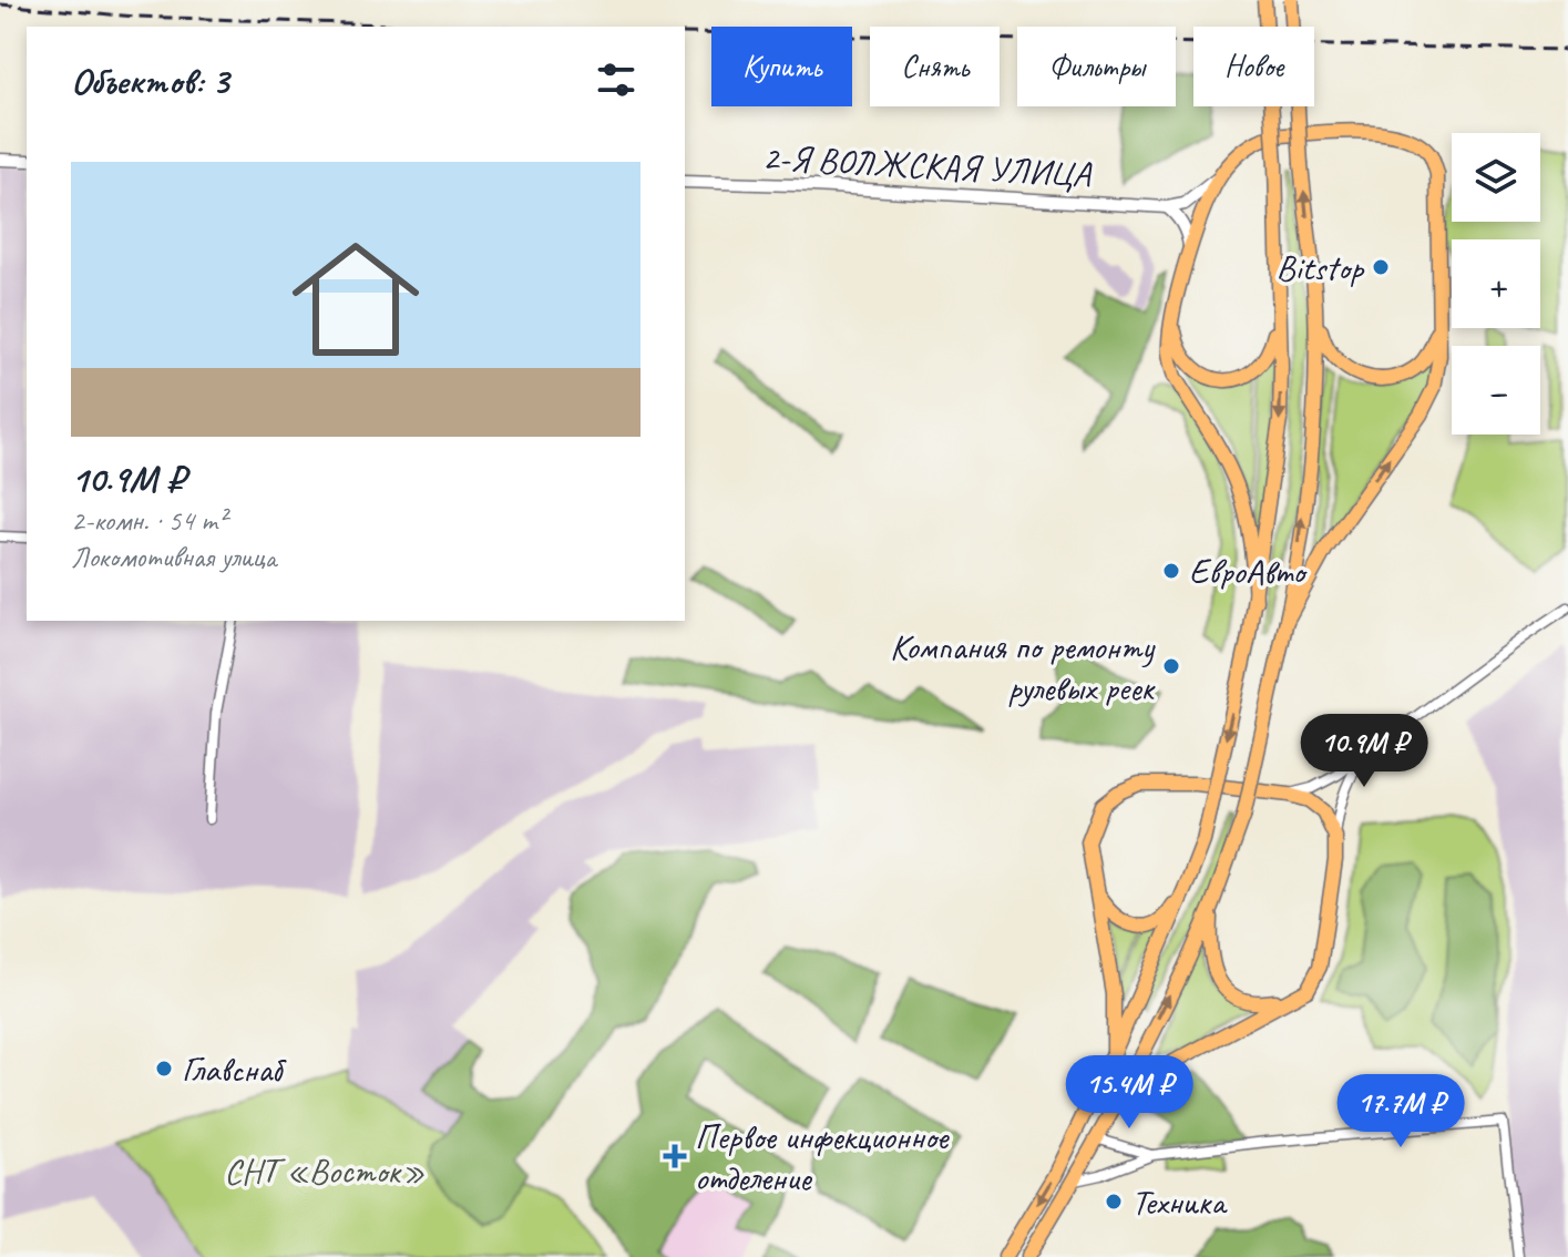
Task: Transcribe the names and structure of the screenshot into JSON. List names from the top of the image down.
{
  "streets": {
    "street": ["2-Я ВОЛЖСКАЯ УЛИЦА"]
  },
  "parks": ["СНТ «Восток»"],
  "places": {
    "other": [
      "Bitstop",
      "ЕвроАвто",
      "Компания по ремонту рулевых реек",
      "Главснаб",
      "Техника"
    ],
    "health": ["Первое инфекционное отделение"]
  },
  "page": {
    "chip": [
      "Купить",
      "Снять",
      "Фильтры",
      "Новое"
    ],
    "heading": "Объектов: 3",
    "map_buttons": ["+", "−"],
    "list": [
      {
        "name": "10.9M ₽",
        "note": "2-комн. · 54 m² · Локомотивная улица"
      }
    ],
    "price": ["10.9M ₽", "15.4M ₽", "17.7M ₽"]
  }
}
